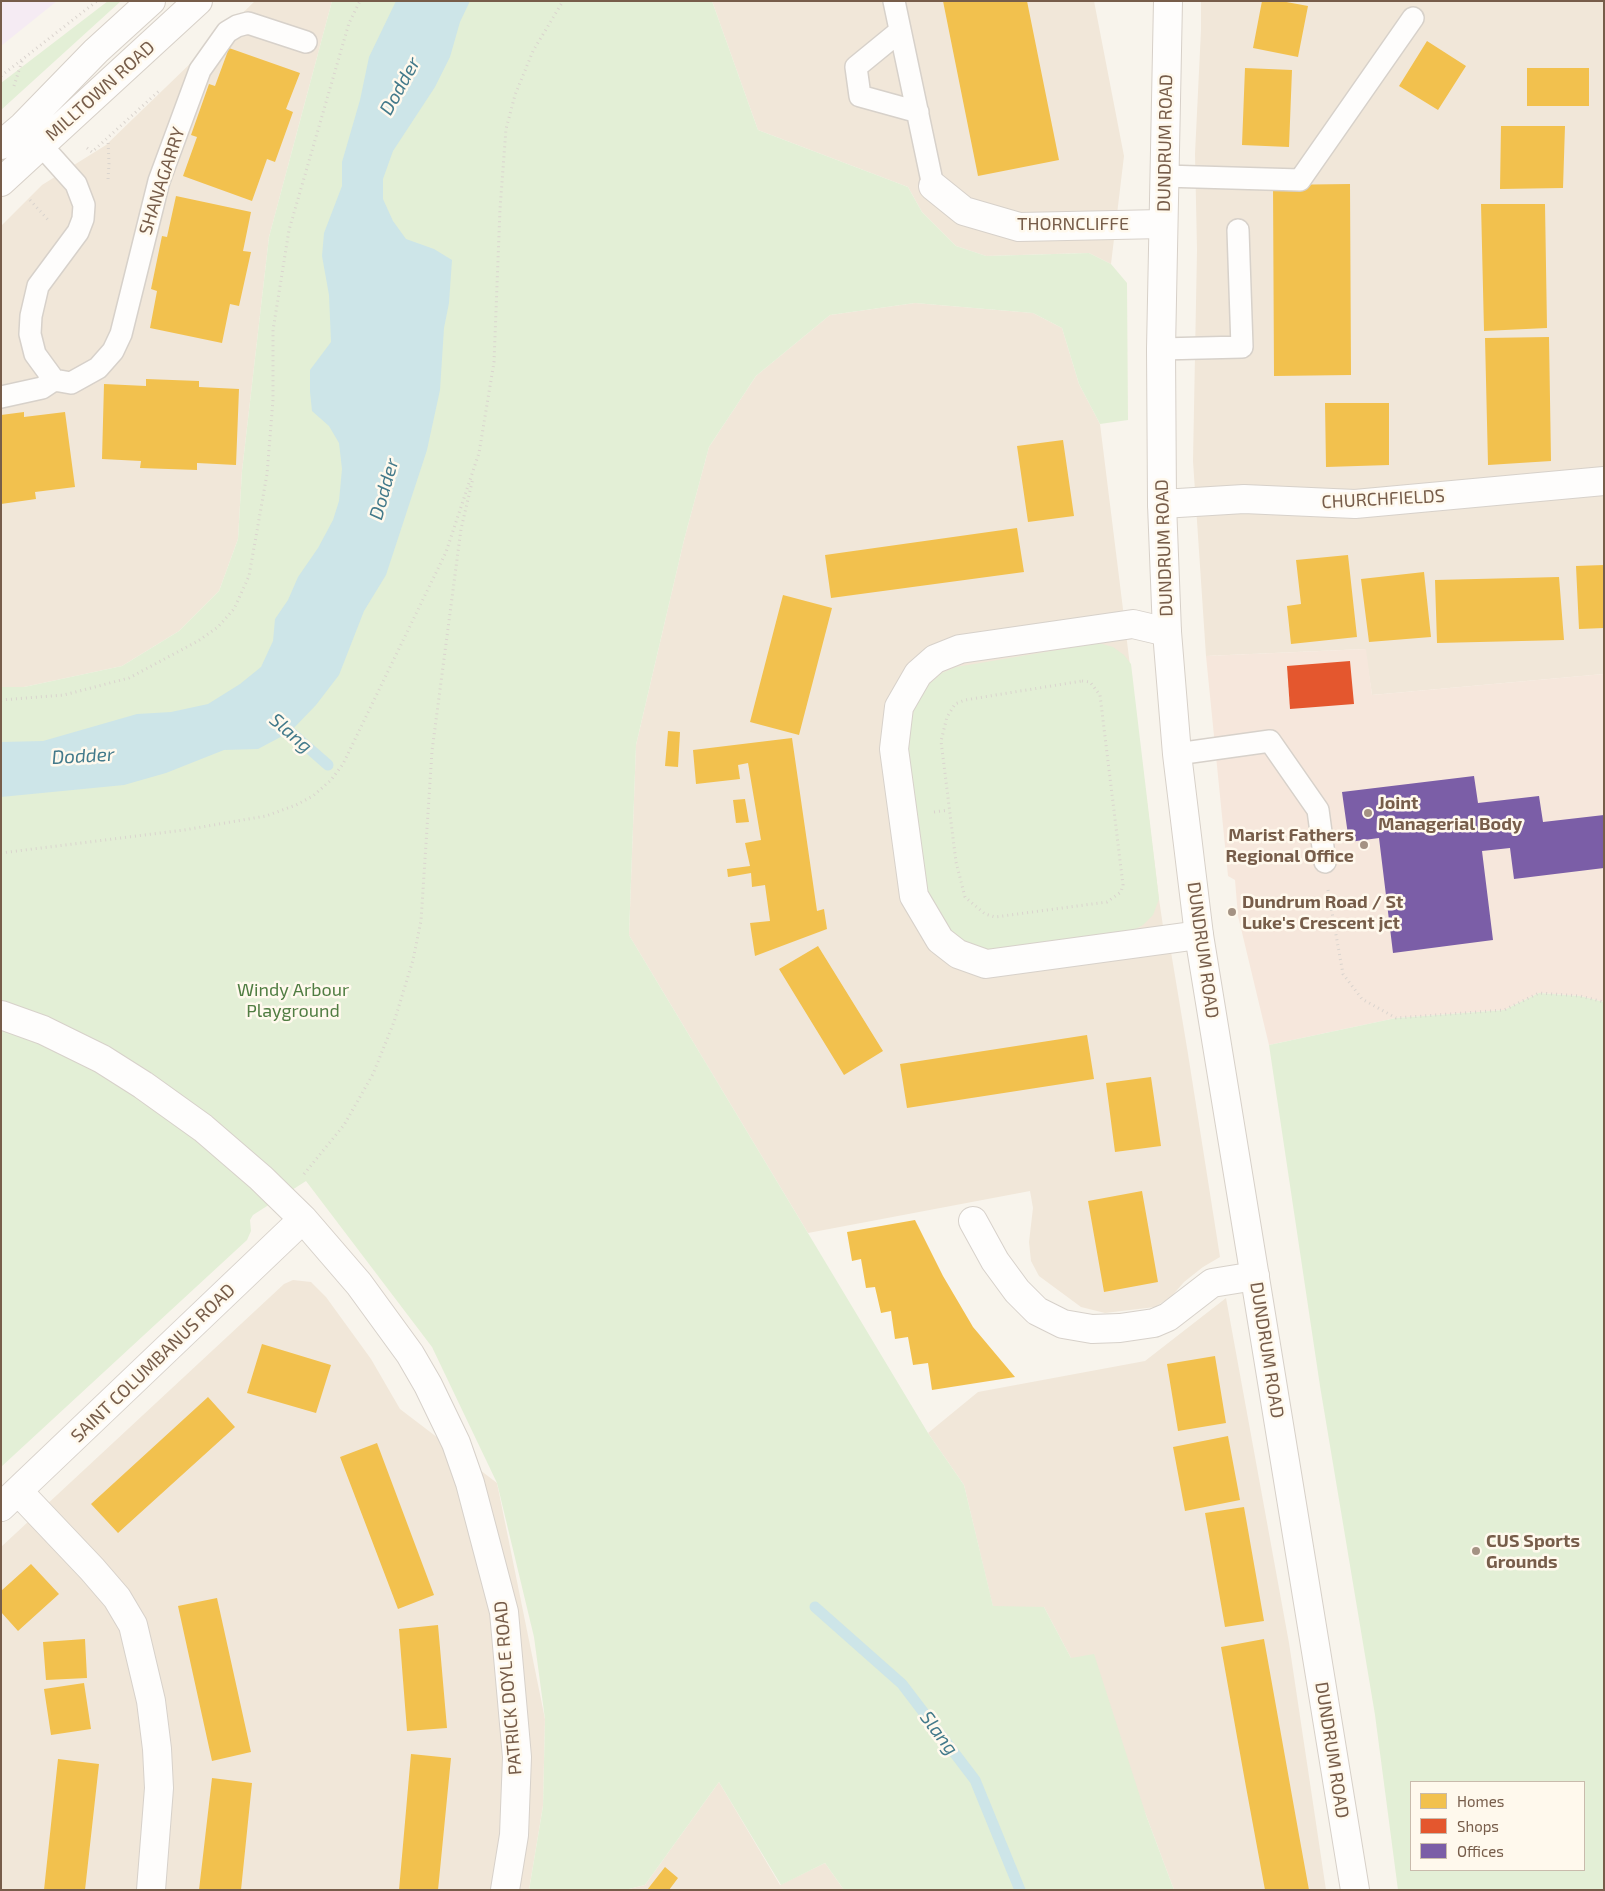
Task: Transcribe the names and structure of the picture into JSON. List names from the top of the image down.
{
  "streets": {
    "street": [
      "MILLTOWN ROAD",
      "DUNDRUM ROAD",
      "THORNCLIFFE",
      "CHURCHFIELDS",
      "SAINT COLUMBANUS ROAD",
      "PATRICK DOYLE ROAD"
    ],
    "lane": ["SHANAGARRY"]
  },
  "crossings": [
    ["DUNDRUM ROAD", "THORNCLIFFE"],
    ["DUNDRUM ROAD", "CHURCHFIELDS"],
    ["SAINT COLUMBANUS ROAD", "PATRICK DOYLE ROAD"]
  ],
  "water": ["Dodder", "Slang"],
  "parks": ["Windy Arbour Playground"],
  "places": [
    "Joint Managerial Body",
    "Marist Fathers Regional Office",
    "Dundrum Road / St Luke's Crescent jct",
    "CUS Sports Grounds"
  ],
  "legend": ["Homes", "Shops", "Offices"]
}
